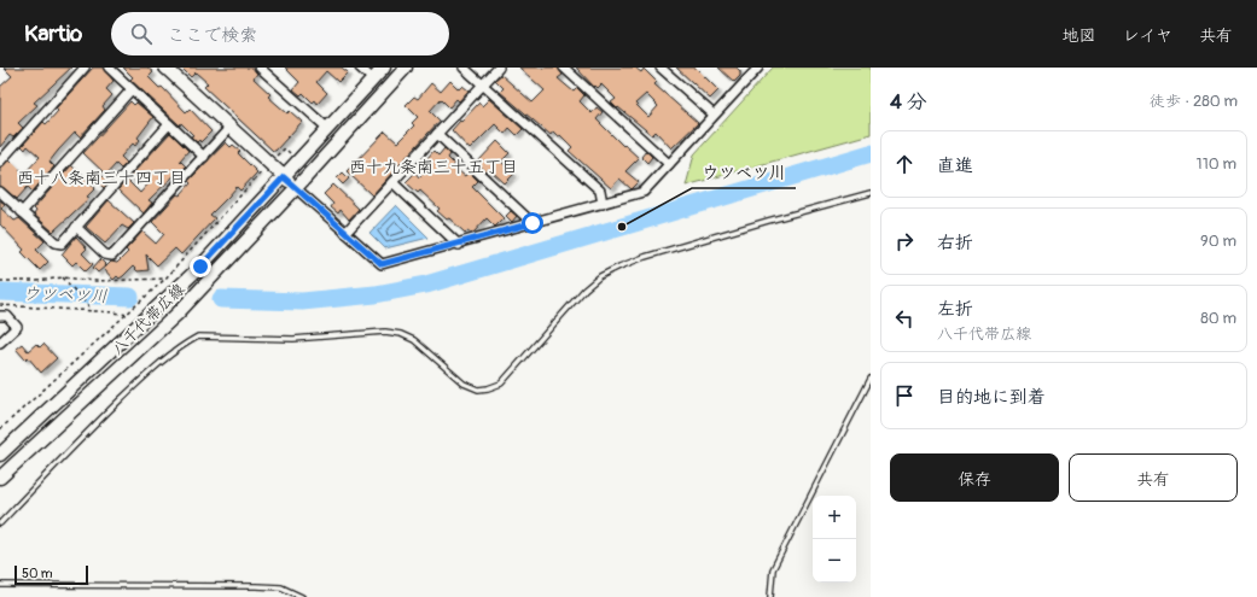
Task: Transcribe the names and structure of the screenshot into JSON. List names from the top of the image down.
{
  "streets": {
    "main road": ["八千代帯広線"]
  },
  "districts": ["西十九条南三十五丁目", "西十八条南三十四丁目"],
  "water": ["ウツベツ川"],
  "places": ["ウツベツ川"],
  "scale_bar": "50 m",
  "page": {
    "header": "Kartio",
    "search": "ここで検索",
    "nav": ["地図", "レイヤ", "共有"],
    "heading": ["4 分", "徒歩 · 280 m"],
    "list": [
      ["直進", "110 m"],
      ["右折", "90 m"],
      ["左折", "八千代帯広線", "80 m"],
      "目的地に到着"
    ],
    "buttons": ["保存", "共有"],
    "map_buttons": ["+", "−"],
    "scale": "50 m"
  }
}
